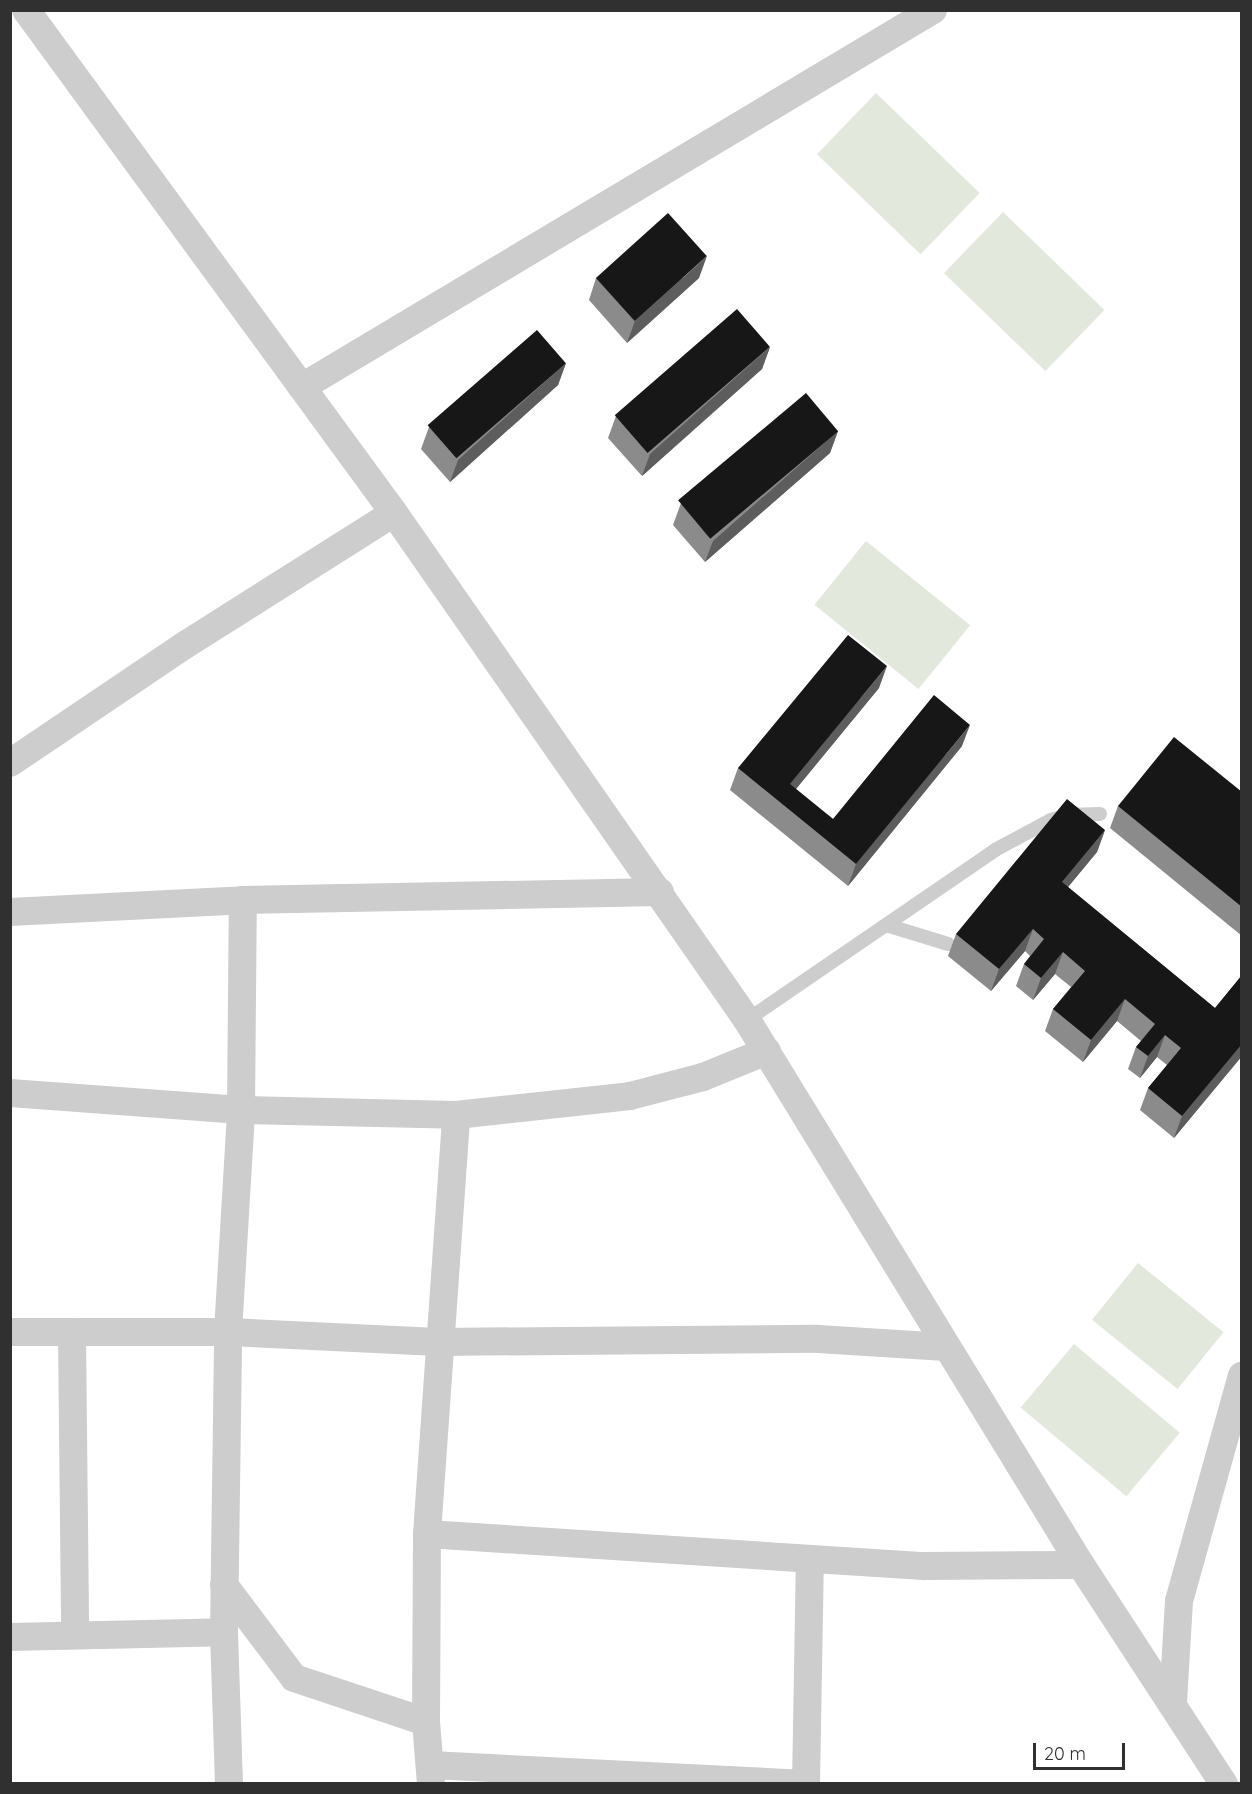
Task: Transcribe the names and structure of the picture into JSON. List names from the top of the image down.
{
  "scale_bar": "20 m"
}
